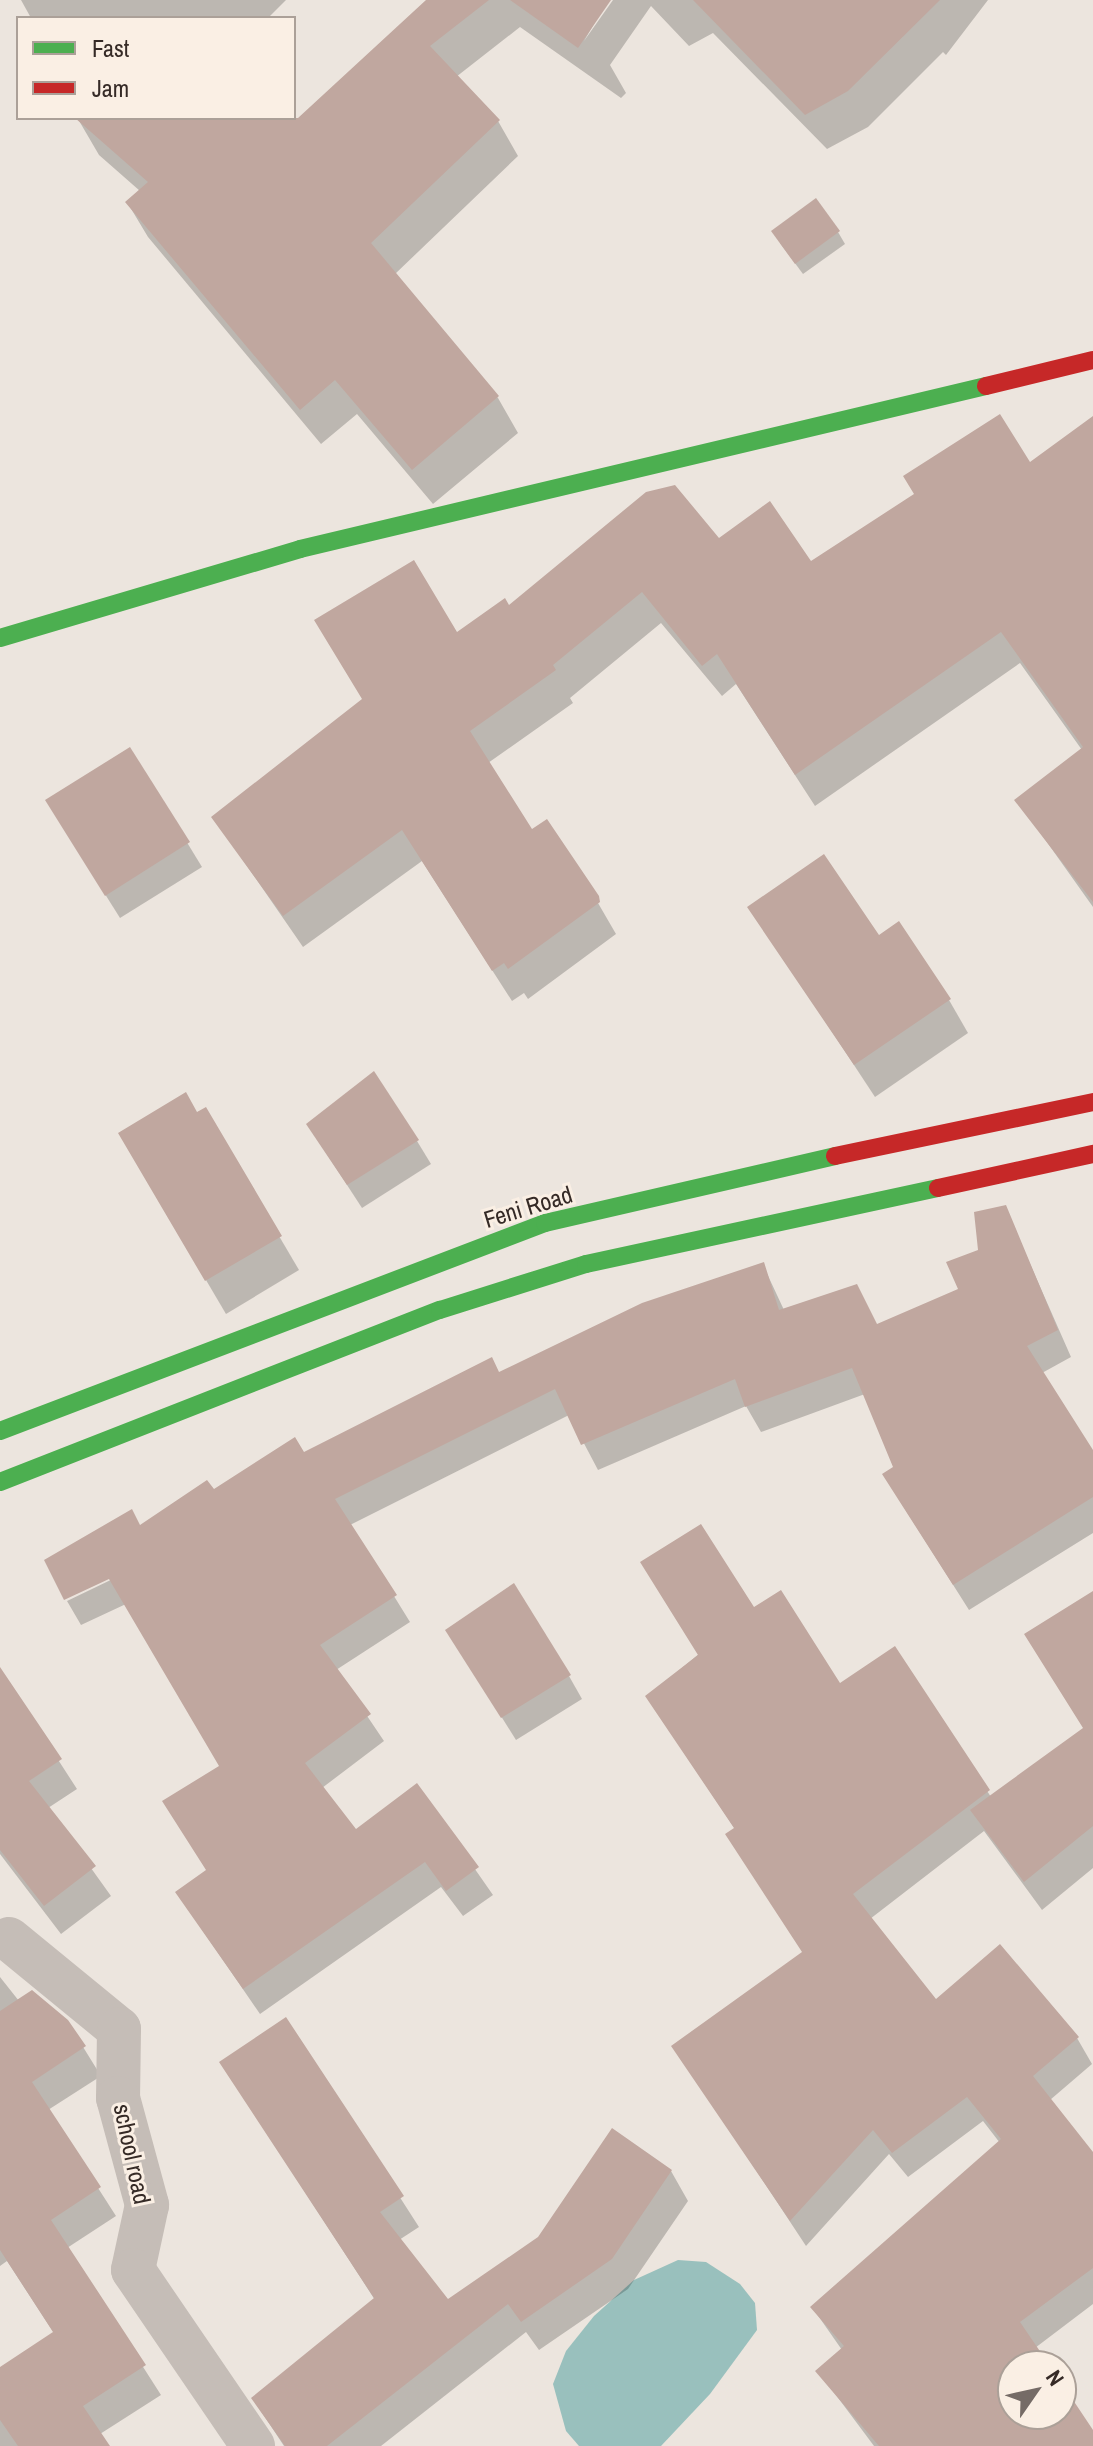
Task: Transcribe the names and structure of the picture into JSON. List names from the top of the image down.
{
  "streets": {
    "main road": ["Feni Road"],
    "street": ["school road"]
  },
  "legend": ["Fast", "Jam"],
  "north": "top right"
}
